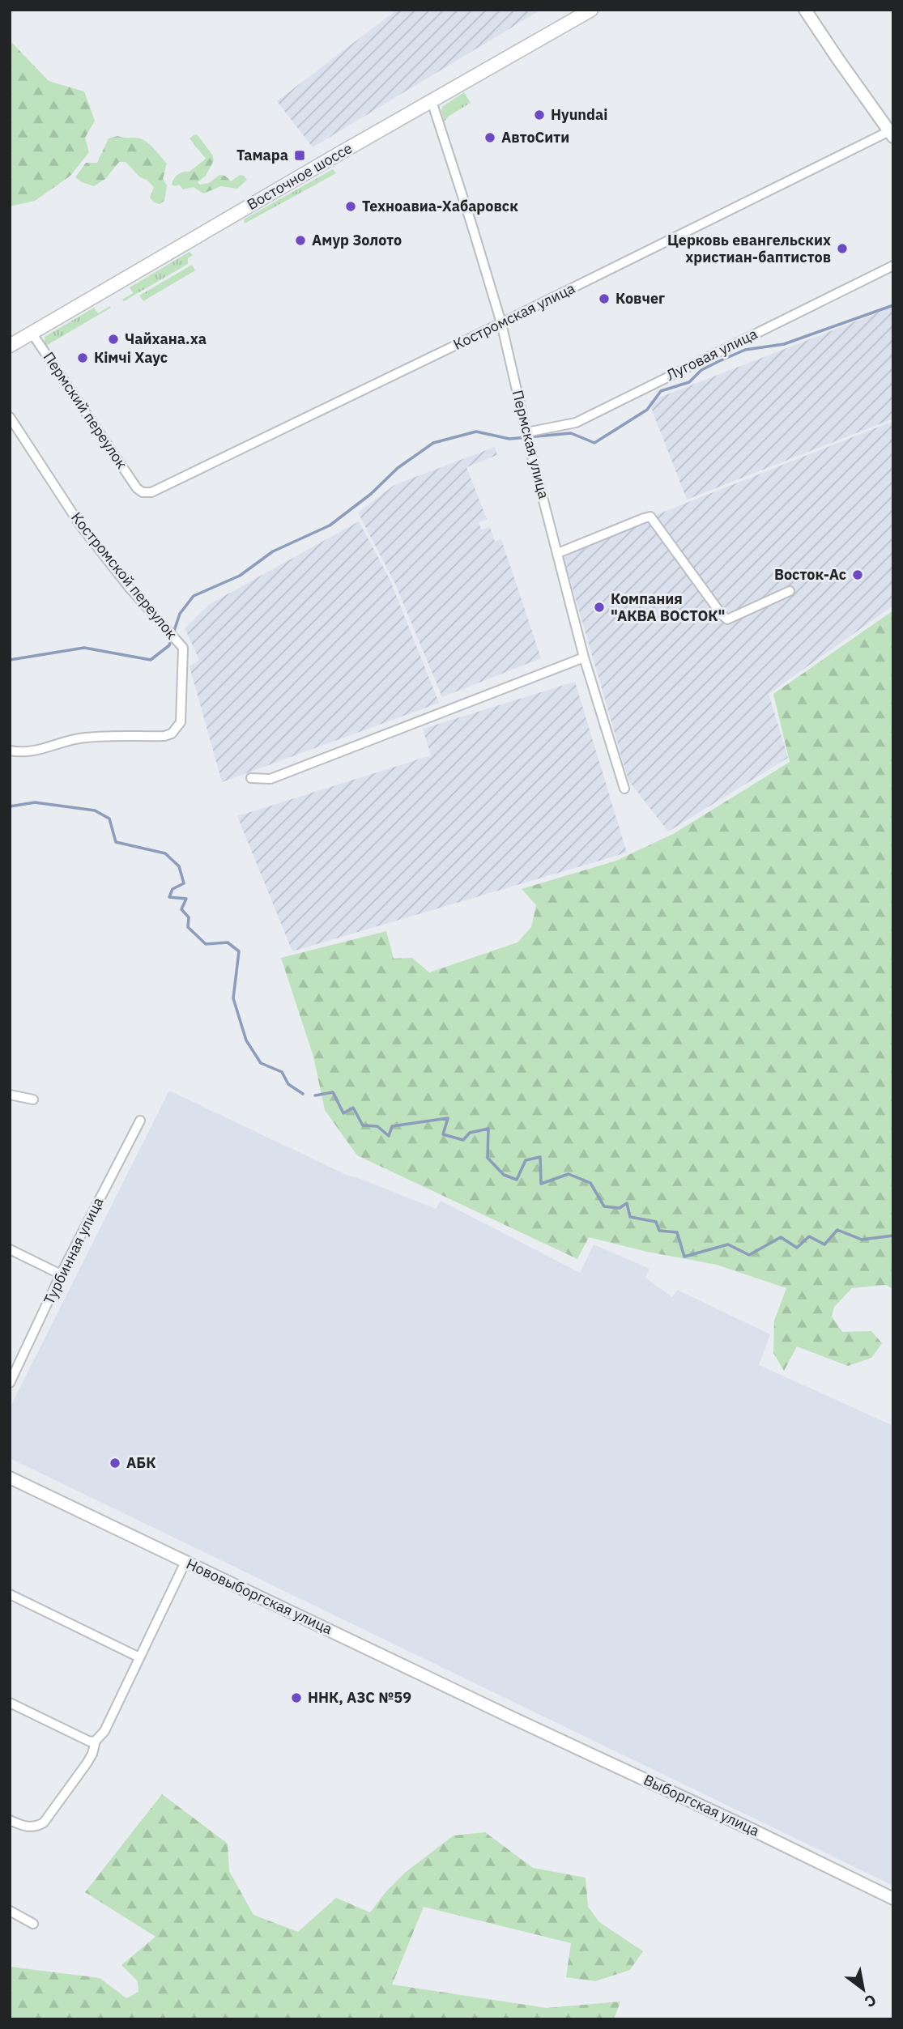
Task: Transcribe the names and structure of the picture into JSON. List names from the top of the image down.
{
  "streets": {
    "main road": ["Восточное шоссе"],
    "street": [
      "Костромская улица",
      "Луговая улица",
      "Пермский переулок",
      "Пермская улица",
      "Костромской переулок",
      "Турбинная улица",
      "Нововыборгская улица",
      "Выборгская улица"
    ]
  },
  "crossings": [
    ["Восточное шоссе", "Пермский переулок"],
    ["Восточное шоссе", "Пермская улица"],
    ["Костромская улица", "Пермский переулок"],
    ["Костромская улица", "Пермская улица"],
    ["Луговая улица", "Пермская улица"],
    ["Нововыборгская улица", "Выборгская улица"]
  ],
  "places": {
    "other": [
      "Hyundai",
      "АвтоСити",
      "Техноавиа-Хабаровск",
      "Амур Золото",
      "Церковь евангельских христиан-баптистов",
      "Ковчег",
      "Чайхана.ха",
      "Кiмчi Хаус",
      "Восток-Ас",
      "Компания \"АКВА ВОСТОК\"",
      "АБК",
      "ННК, АЗС №59"
    ],
    "transit": ["Тамара"]
  },
  "north": "bottom right"
}
